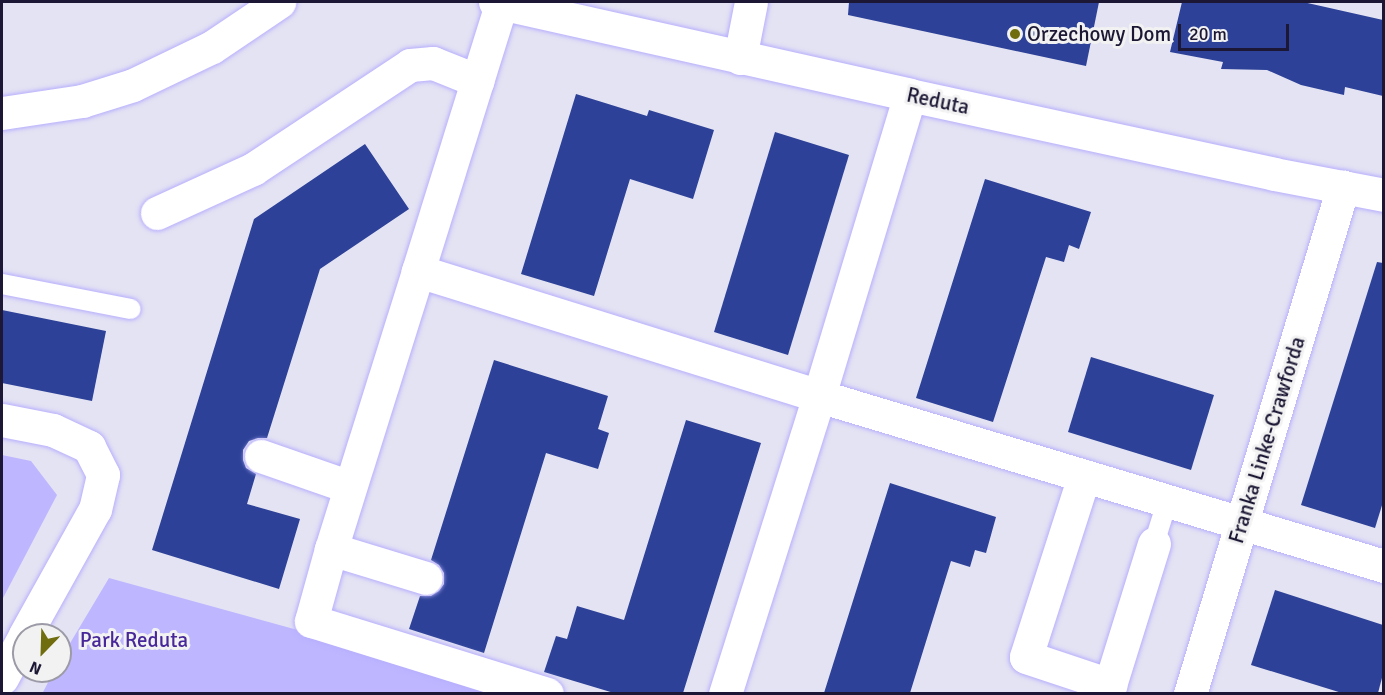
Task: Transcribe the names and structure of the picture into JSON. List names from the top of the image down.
{
  "streets": {
    "street": ["Reduta", "Franka Linke-Crawforda"]
  },
  "crossings": [
    ["Reduta", "Franka Linke-Crawforda"]
  ],
  "parks": ["Park Reduta"],
  "places": ["Orzechowy Dom"],
  "scale_bar": "20 m",
  "north": "bottom left"
}
